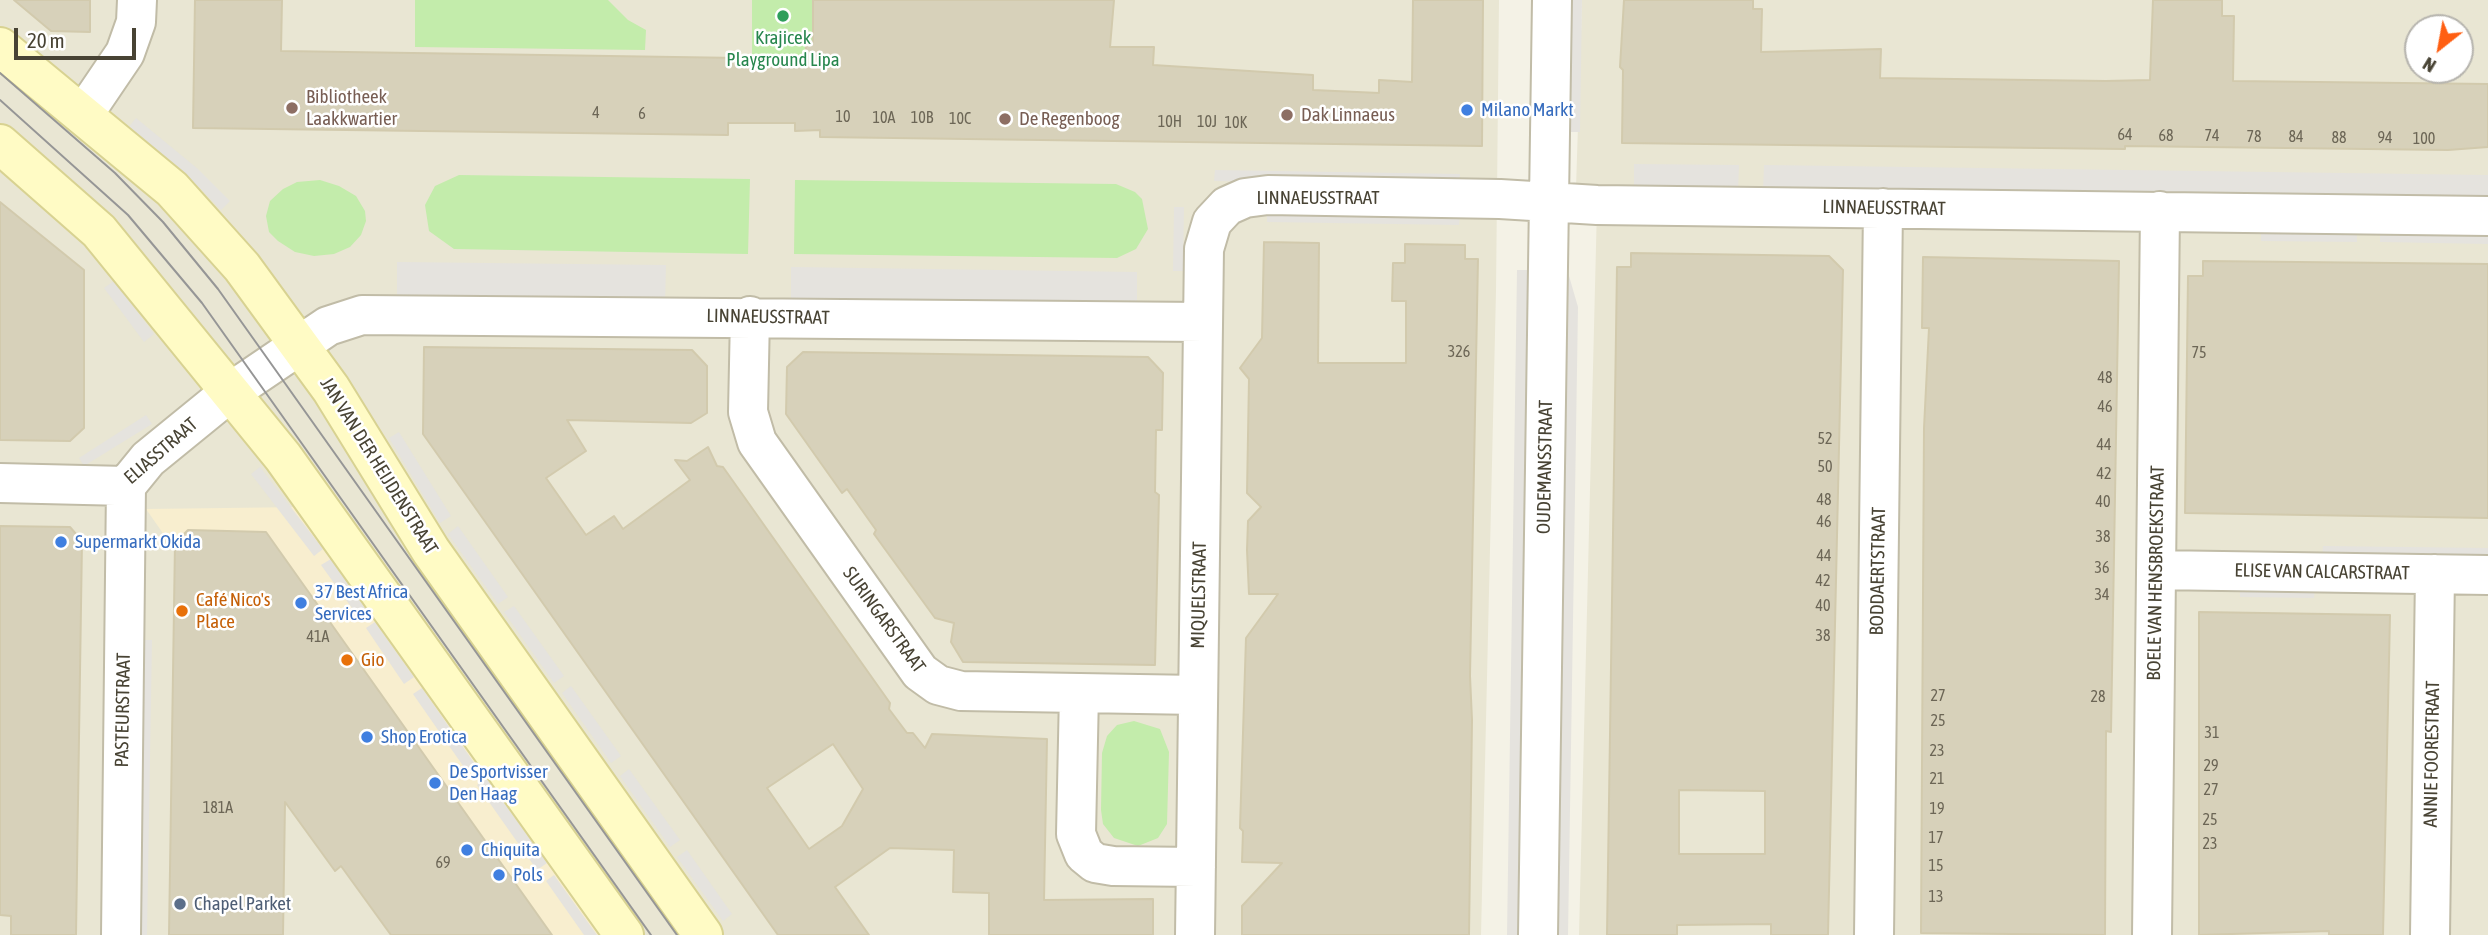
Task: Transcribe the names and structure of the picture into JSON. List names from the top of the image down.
{
  "streets": {
    "street": [
      "LINNAEUSSTRAAT",
      "ELIASSTRAAT",
      "JAN VAN DER HEIJDENSTRAAT",
      "OUDEMANSSTRAAT",
      "BODDAERTSTRAAT",
      "ELISE VAN CALCARSTRAAT",
      "BOELE VAN HENSBROEKSTRAAT",
      "MIQUELSTRAAT",
      "SURINGARSTRAAT",
      "PASTEURSTRAAT",
      "ANNIE FOORESTRAAT"
    ]
  },
  "crossings": [
    ["LINNAEUSSTRAAT", "ELIASSTRAAT"],
    ["LINNAEUSSTRAAT", "JAN VAN DER HEIJDENSTRAAT"],
    ["LINNAEUSSTRAAT", "OUDEMANSSTRAAT"],
    ["LINNAEUSSTRAAT", "BODDAERTSTRAAT"],
    ["LINNAEUSSTRAAT", "BOELE VAN HENSBROEKSTRAAT"],
    ["LINNAEUSSTRAAT", "MIQUELSTRAAT"],
    ["LINNAEUSSTRAAT", "SURINGARSTRAAT"],
    ["ELIASSTRAAT", "PASTEURSTRAAT"],
    ["ELISE VAN CALCARSTRAAT", "BOELE VAN HENSBROEKSTRAAT"],
    ["ELISE VAN CALCARSTRAAT", "ANNIE FOORESTRAAT"],
    ["MIQUELSTRAAT", "SURINGARSTRAAT"]
  ],
  "places": [
    "Krajicek Playground Lipa",
    "Bibliotheek Laakkwartier",
    "Milano Markt",
    "Dak Linnaeus",
    "De Regenboog",
    "Supermarkt Okida",
    "37 Best Africa Services",
    "Café Nico's Place",
    "Gio",
    "Shop Erotica",
    "De Sportvisser Den Haag",
    "Chiquita",
    "Pols",
    "Chapel Parket"
  ],
  "house_numbers": [
    "4",
    "6",
    "10",
    "10A",
    "10B",
    "10C",
    "10H",
    "10J",
    "10K",
    "64",
    "68",
    "74",
    "78",
    "84",
    "88",
    "94",
    "100",
    "326",
    "75",
    "48",
    "46",
    "52",
    "44",
    "50",
    "42",
    "48",
    "40",
    "46",
    "38",
    "44",
    "36",
    "42",
    "34",
    "40",
    "38",
    "41A",
    "27",
    "28",
    "25",
    "31",
    "23",
    "29",
    "21",
    "27",
    "181A",
    "19",
    "25",
    "17",
    "23",
    "69",
    "15",
    "13"
  ],
  "scale_bar": "20 m",
  "north": "bottom left"
}
